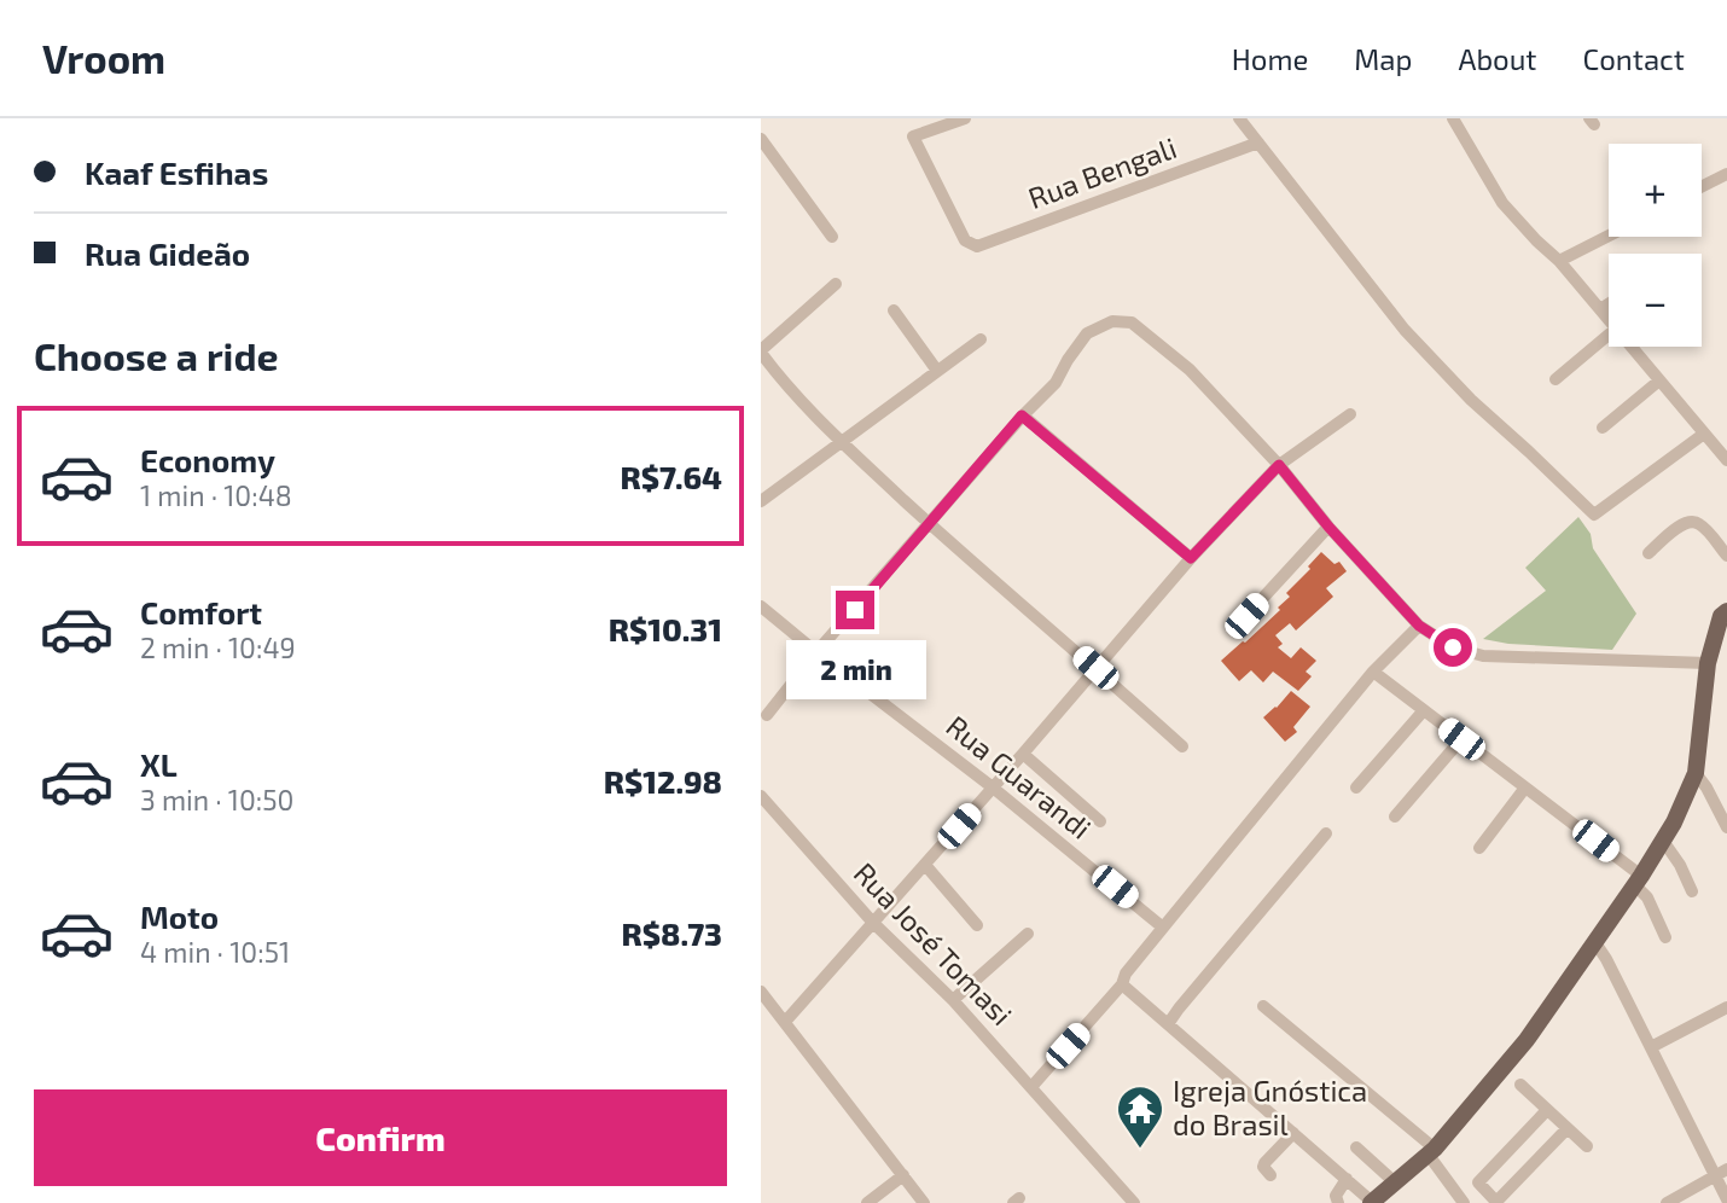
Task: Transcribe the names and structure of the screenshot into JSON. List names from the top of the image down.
{
  "streets": {
    "street": ["Rua Bengali", "Rua Guarandi", "Rua José Tomasi"]
  },
  "places": {
    "temple": ["Igreja Gnóstica do Brasil"]
  },
  "page": {
    "header": "Vroom",
    "nav": [
      "Home",
      "Map",
      "About",
      "Contact"
    ],
    "banner": ["Kaaf Esfihas", "Rua Gideão"],
    "map_buttons": ["+", "−"],
    "heading": "Choose a ride",
    "list": [
      {
        "name": "Economy",
        "note": "1 min · 10:48",
        "value": "R$7.64"
      },
      {
        "name": "Comfort",
        "note": "2 min · 10:49",
        "value": "R$10.31"
      },
      {
        "name": "XL",
        "note": "3 min · 10:50",
        "value": "R$12.98"
      },
      {
        "name": "Moto",
        "note": "4 min · 10:51",
        "value": "R$8.73"
      }
    ],
    "bubble": "2 min",
    "buttons": "Confirm"
  }
}
